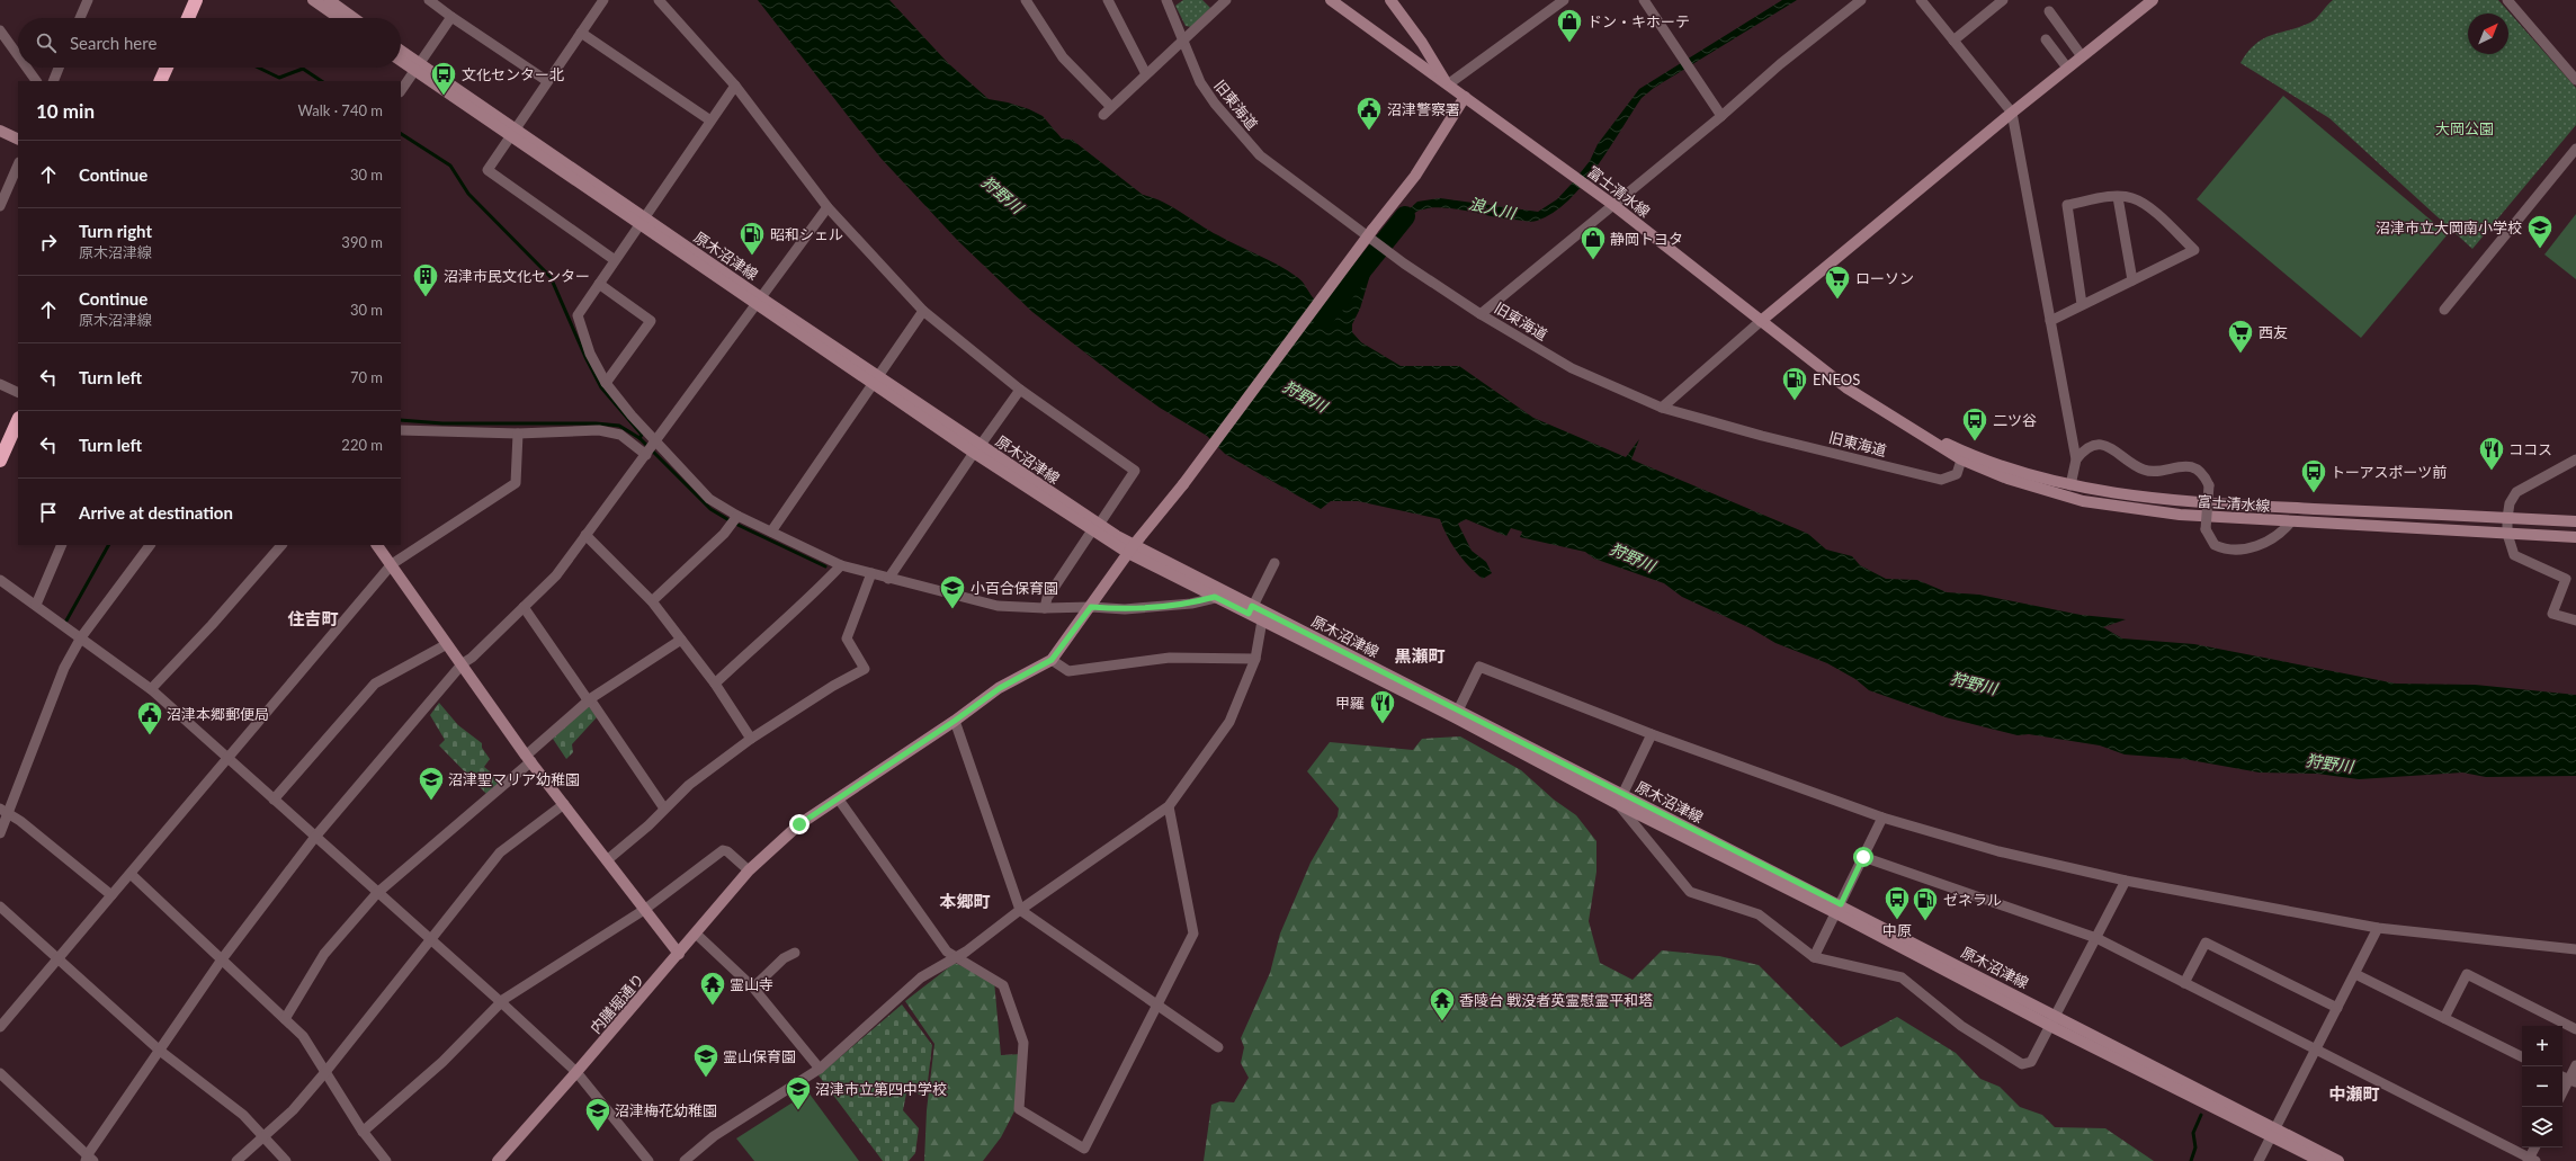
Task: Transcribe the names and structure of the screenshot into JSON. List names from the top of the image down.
{
  "streets": {
    "main road": ["富士清水線", "原木沼津線", "内膳堀通り"],
    "street": ["旧東海道"]
  },
  "crossings": [
    ["旧東海道", "富士清水線"]
  ],
  "districts": [
    "住吉町",
    "黒瀬町",
    "本郷町",
    "中瀬町"
  ],
  "water": ["狩野川", "浪人川"],
  "parks": ["大岡公園"],
  "places": {
    "shop": ["ドン・キホーテ", "静岡トヨタ"],
    "bus stop": [
      "文化センター北",
      "二ツ谷",
      "トーアスポーツ前",
      "中原"
    ],
    "public building": ["沼津警察署", "沼津本郷郵便局"],
    "school or university": [
      "沼津市立大岡南小学校",
      "小百合保育園",
      "沼津聖マリア幼稚園",
      "霊山保育園",
      "沼津市立第四中学校",
      "沼津梅花幼稚園"
    ],
    "fuel station": ["昭和シェル", "ENEOS", "ゼネラル"],
    "building": ["沼津市民文化センター"],
    "supermarket": ["ローソン", "西友"],
    "restaurant": ["ココス", "甲羅"],
    "temple": ["霊山寺", "香陵台 戦没者英霊慰霊平和塔"]
  },
  "north": "top right",
  "page": {
    "search": "Search here",
    "heading": ["10 min", "Walk · 740 m"],
    "list": [
      ["Continue", "30 m"],
      ["Turn right", "原木沼津線", "390 m"],
      ["Continue", "原木沼津線", "30 m"],
      ["Turn left", "70 m"],
      ["Turn left", "220 m"],
      "Arrive at destination"
    ],
    "map_buttons": ["+", "−"]
  }
}
